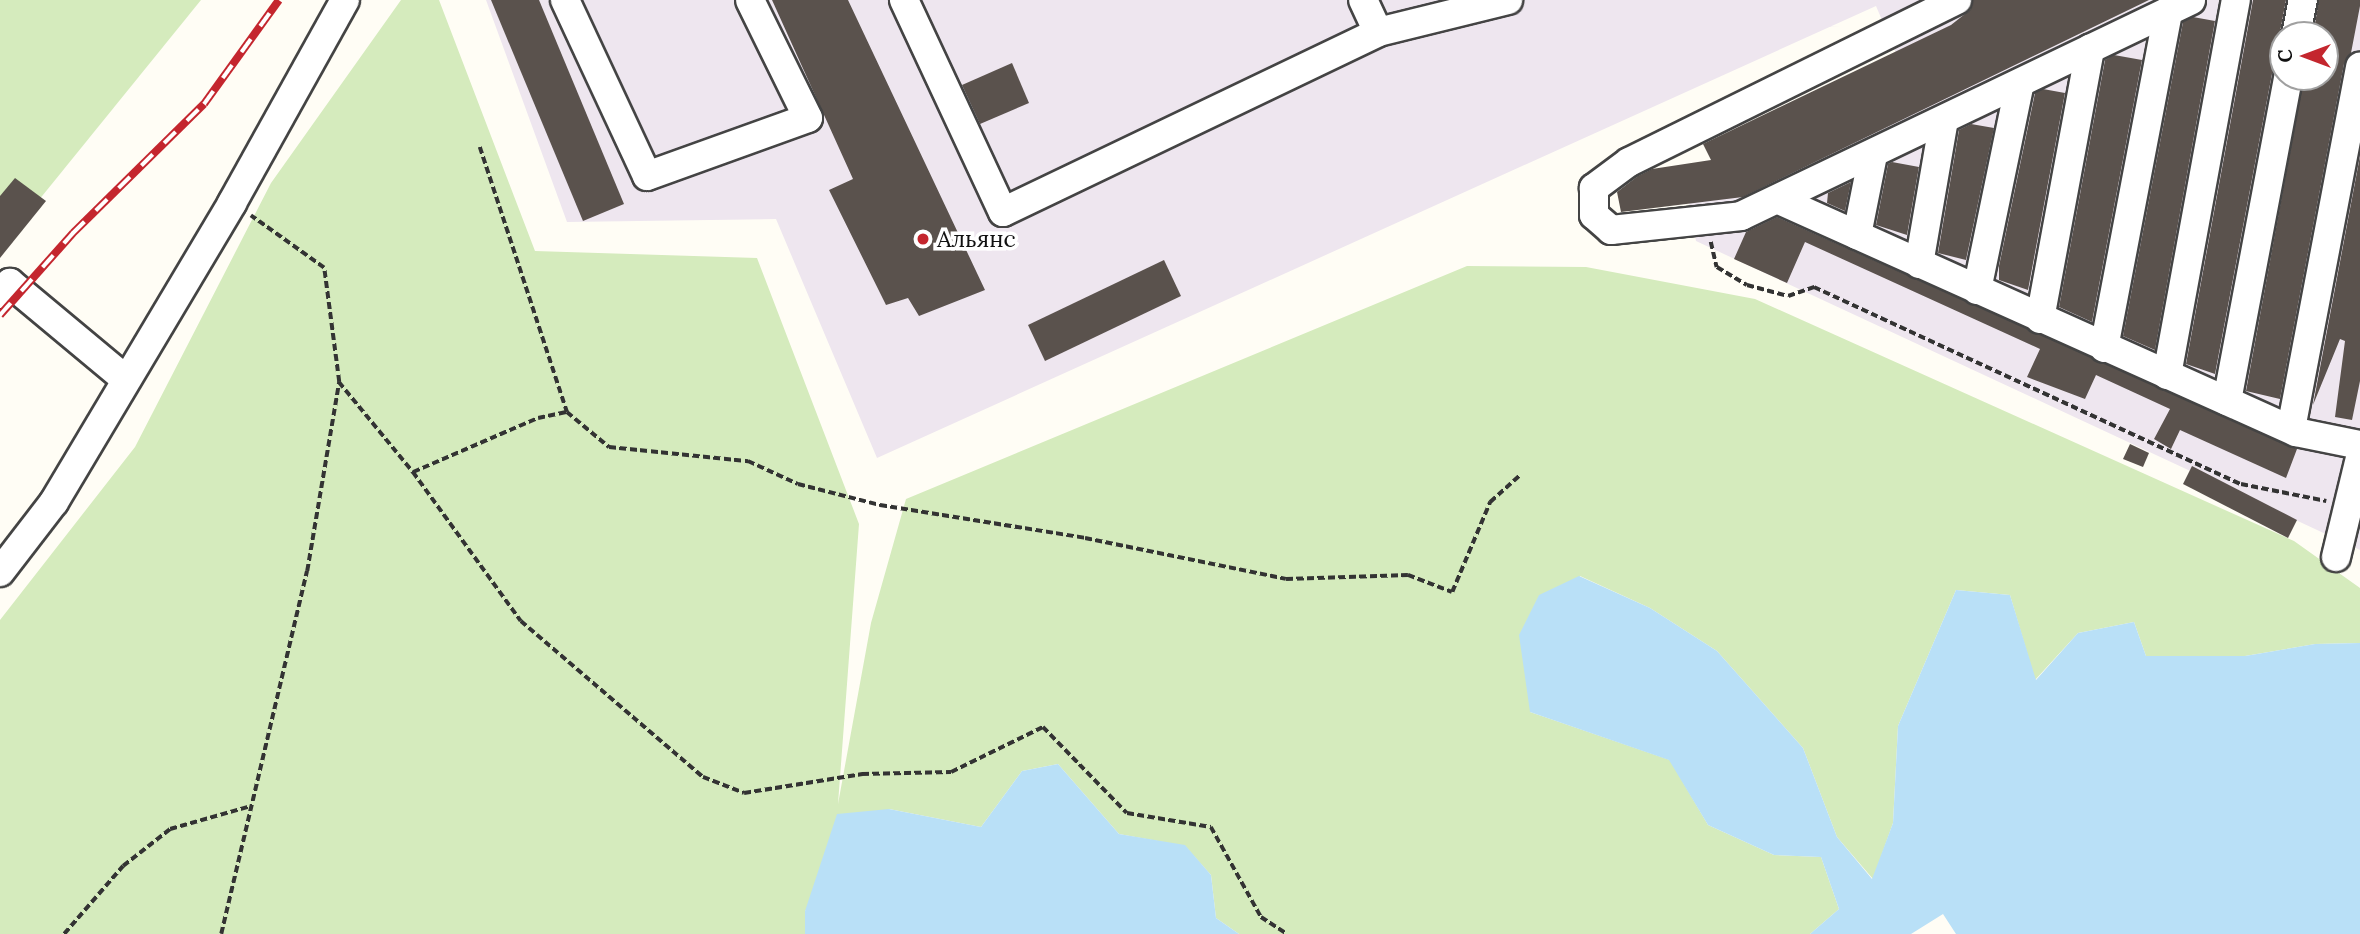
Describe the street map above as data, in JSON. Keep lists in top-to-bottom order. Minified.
{"places":["Альянс"],"north":"left"}
